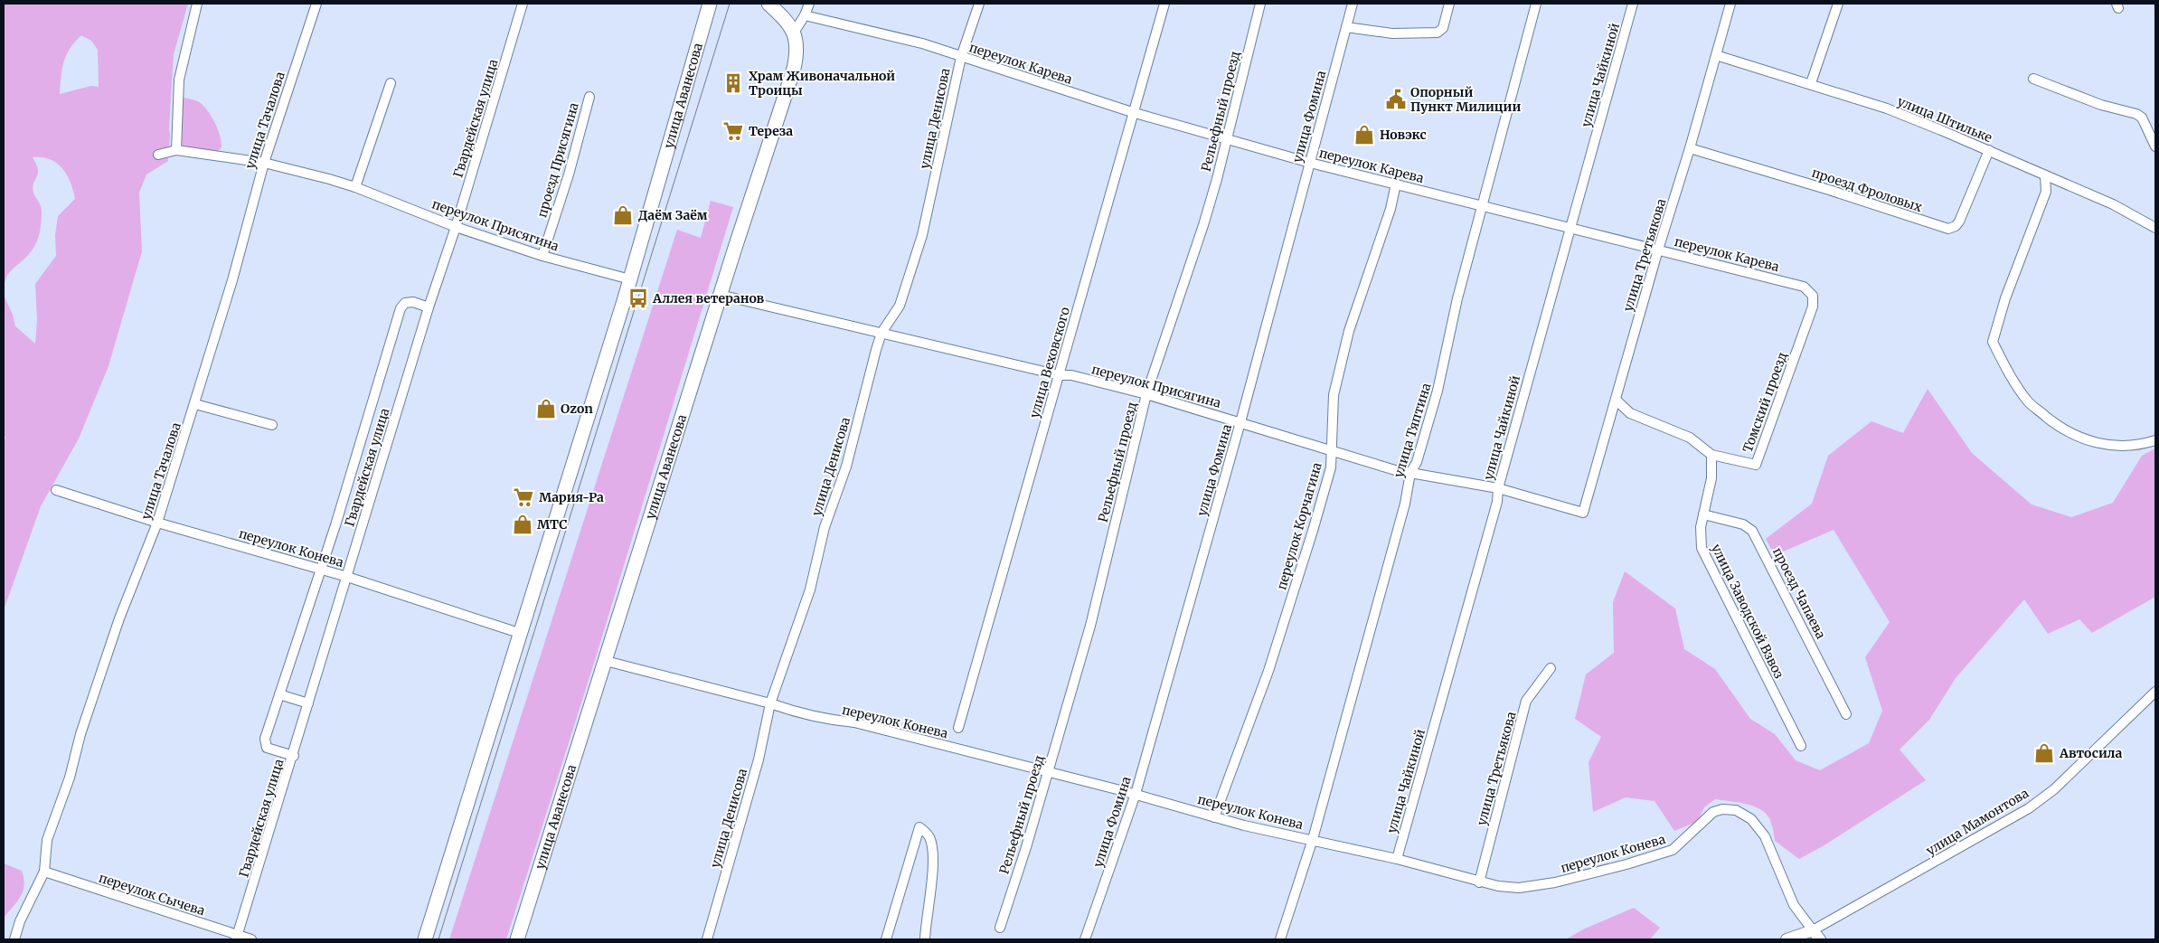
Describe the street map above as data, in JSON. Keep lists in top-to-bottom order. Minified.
{"streets":{"highway":["улица Аванесова"],"main road":["улица Мамонтова"],"street":["переулок Карева","улица Чайкиной","Рельефный проезд","улица Фомина","Гвардейская улица","улица Денисова","улица Штильке","улица Тачалова","проезд Присягина","проезд Фроловых","переулок Присягина","улица Третьякова","улица Веховского","Томский проезд","улица Тяптина","переулок Корчагина","переулок Конева","проезд Чапаева","улица Заводской Взвоз","переулок Сычева"]},"crossings":[["переулок Карева","улица Чайкиной"],["переулок Карева","Рельефный проезд"],["переулок Карева","улица Фомина"],["переулок Карева","улица Денисова"],["переулок Карева","улица Третьякова"],["переулок Карева","улица Веховского"],["переулок Карева","Томский проезд"],["переулок Карева","улица Тяптина"],["переулок Карева","переулок Корчагина"],["улица Чайкиной","переулок Присягина"],["улица Чайкиной","переулок Конева"],["улица Аванесова","переулок Присягина"],["улица Аванесова","переулок Конева"],["Рельефный проезд","переулок Присягина"],["Рельефный проезд","переулок Конева"],["улица Фомина","переулок Присягина"],["улица Фомина","переулок Конева"],["Гвардейская улица","переулок Присягина"],["Гвардейская улица","переулок Конева"],["Гвардейская улица","переулок Сычева"],["улица Денисова","переулок Присягина"],["улица Денисова","переулок Конева"],["улица Штильке","проезд Фроловых"],["улица Штильке","улица Третьякова"],["улица Тачалова","переулок Присягина"],["улица Тачалова","переулок Конева"],["улица Тачалова","переулок Сычева"],["проезд Присягина","переулок Присягина"],["проезд Фроловых","улица Третьякова"],["переулок Присягина","улица Третьякова"],["переулок Присягина","улица Веховского"],["переулок Присягина","улица Тяптина"],["переулок Присягина","переулок Корчагина"],["улица Третьякова","переулок Конева"],["Томский проезд","улица Заводской Взвоз"],["улица Тяптина","переулок Конева"],["переулок Корчагина","переулок Конева"],["переулок Конева","улица Мамонтова"],["проезд Чапаева","улица Заводской Взвоз"]],"places":{"building":["Храм Живоначальной Троицы"],"public building":["Опорный Пункт Милиции"],"supermarket":["Тереза","Мария-Ра"],"shop":["Новэкс","Даём Заём","Ozon","МТС","Автосила"],"bus stop":["Аллея ветеранов"]}}
